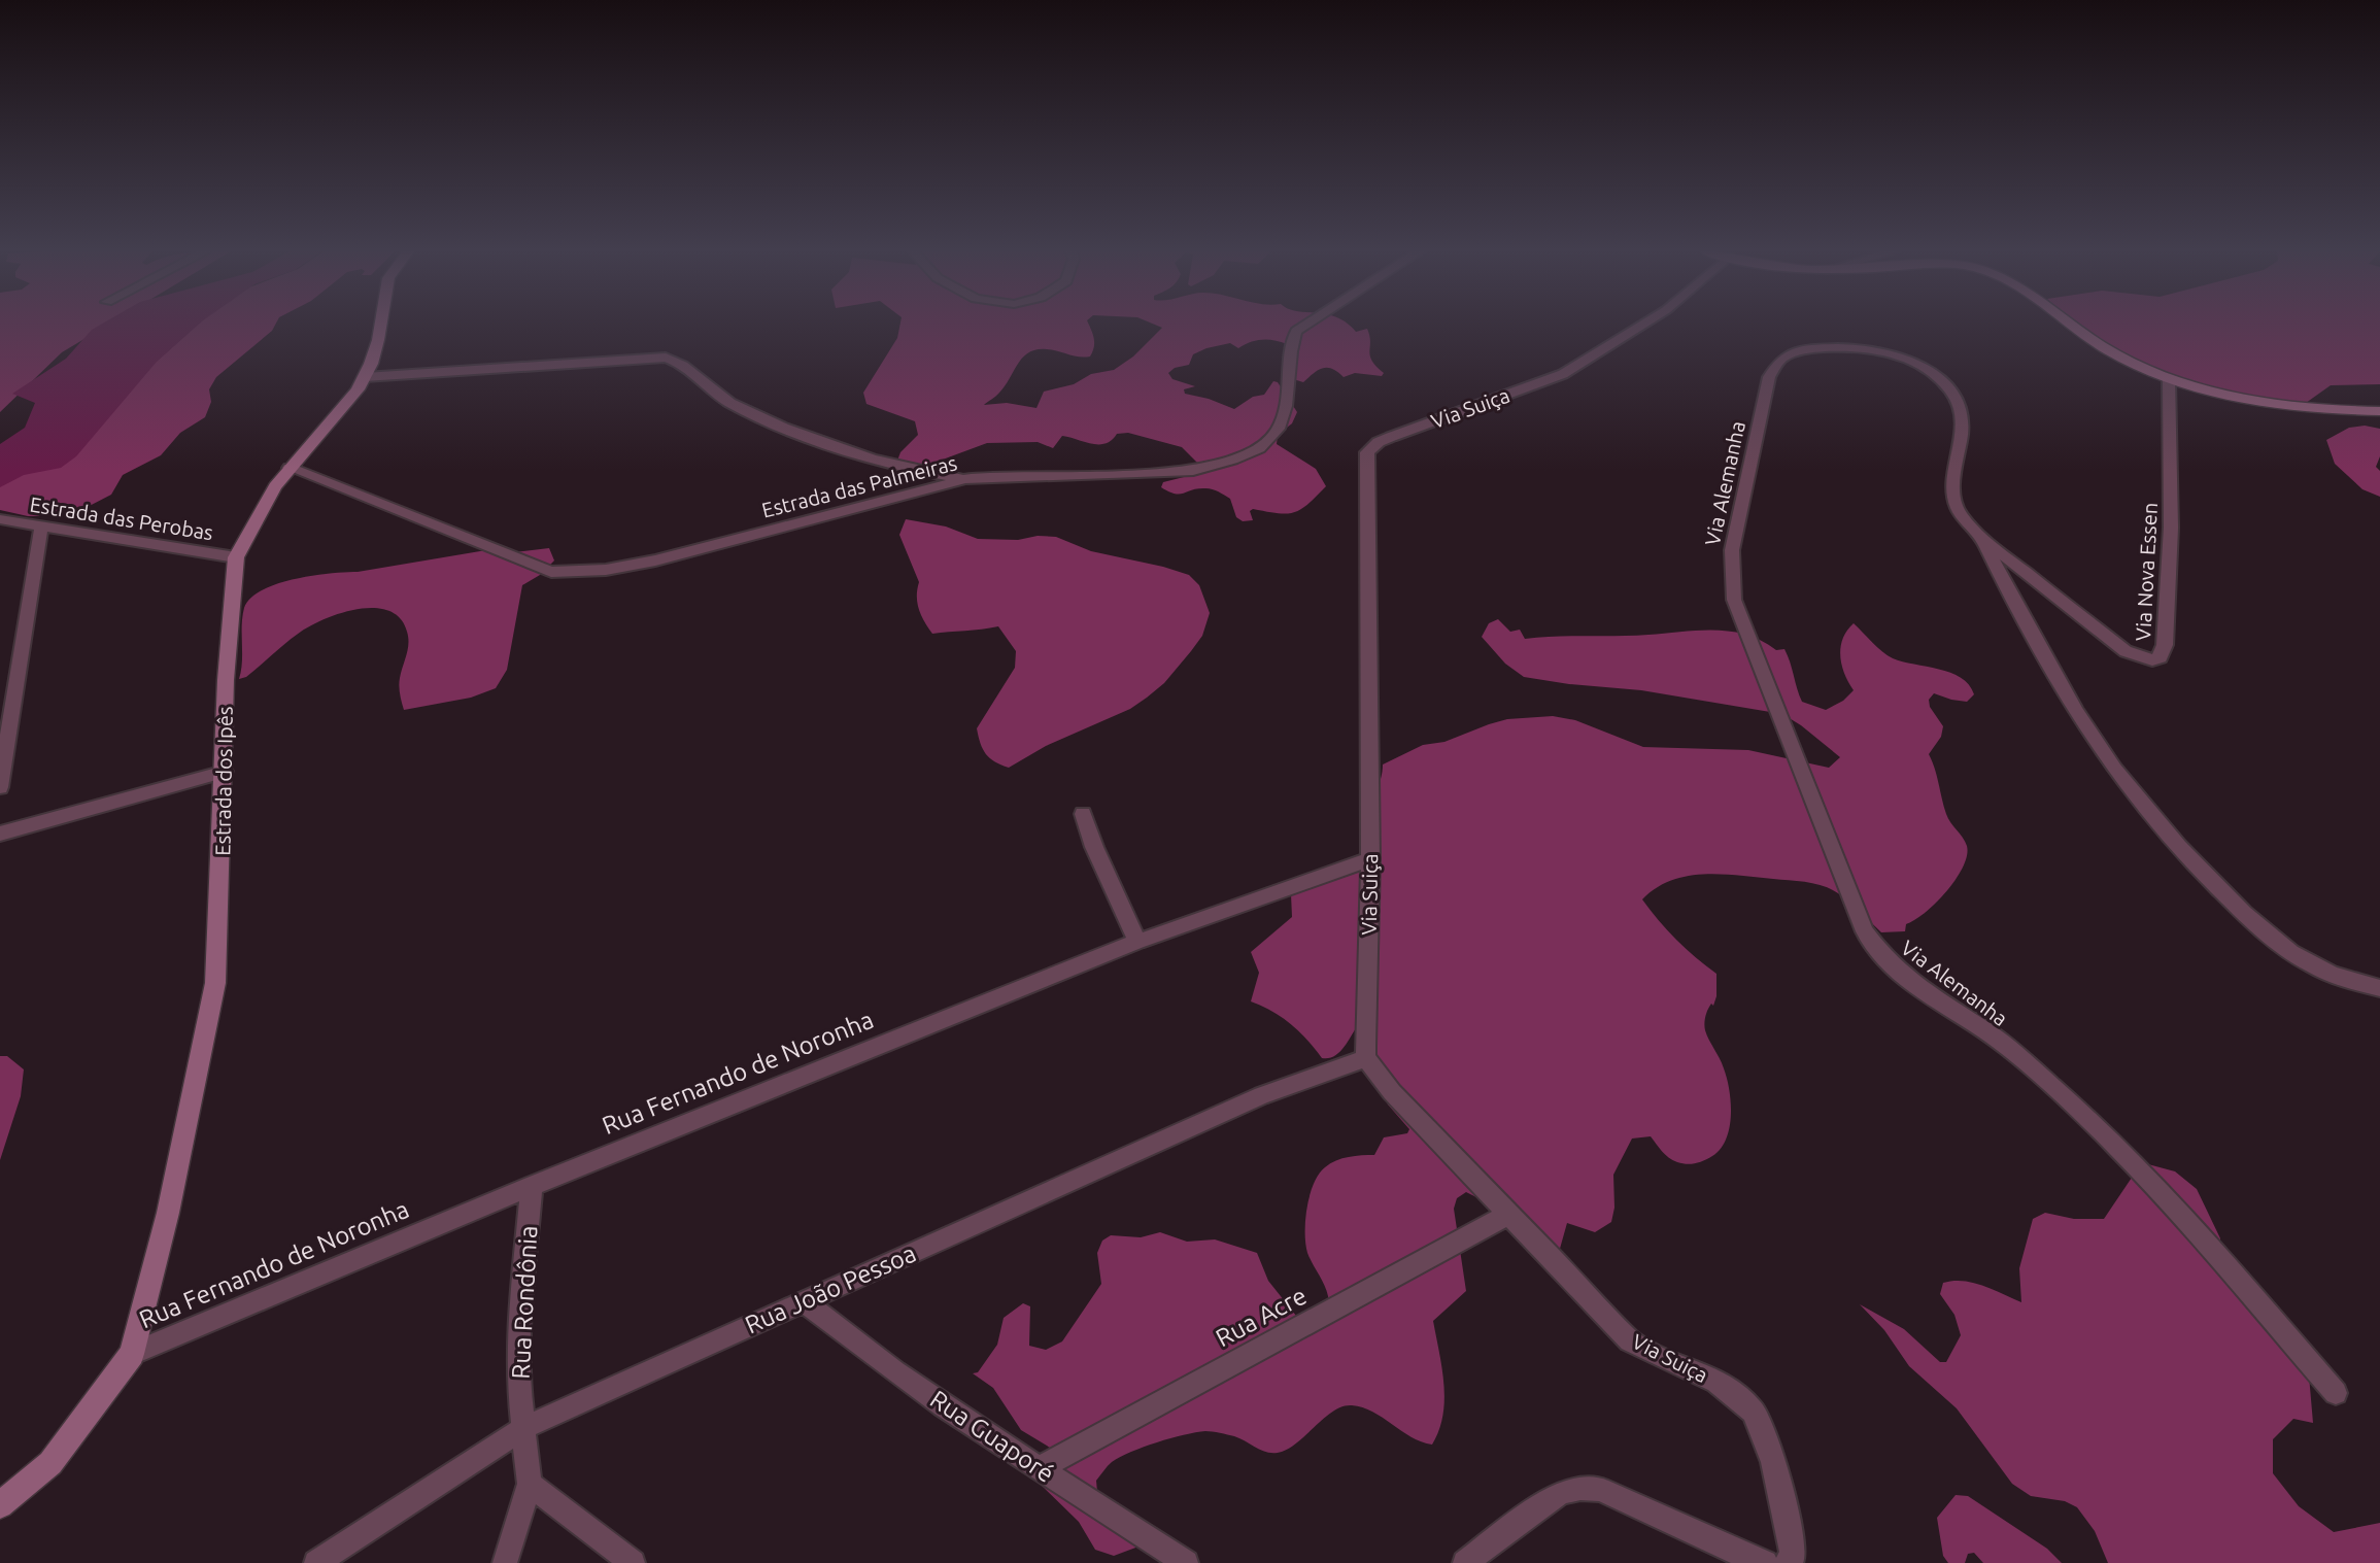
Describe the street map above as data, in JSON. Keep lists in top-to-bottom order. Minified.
{"streets":{"main road":["Estrada dos Ipês"],"street":["Via Suiça","Via Alemanha","Estrada das Palmeiras","Estrada das Perobas","Via Nova Essen","Rua Fernando de Noronha","Rua João Pessoa","Rua Rondônia","Rua Acre","Rua Guaporé"]},"crossings":[["Via Suiça","Rua Fernando de Noronha"],["Via Suiça","Rua João Pessoa"],["Via Suiça","Rua Acre"],["Via Alemanha","Via Nova Essen"],["Estrada das Palmeiras","Estrada dos Ipês"],["Estrada das Perobas","Estrada dos Ipês"],["Estrada dos Ipês","Rua Fernando de Noronha"],["Rua Fernando de Noronha","Rua Rondônia"],["Rua João Pessoa","Rua Rondônia"],["Rua João Pessoa","Rua Guaporé"],["Rua Acre","Rua Guaporé"]]}
